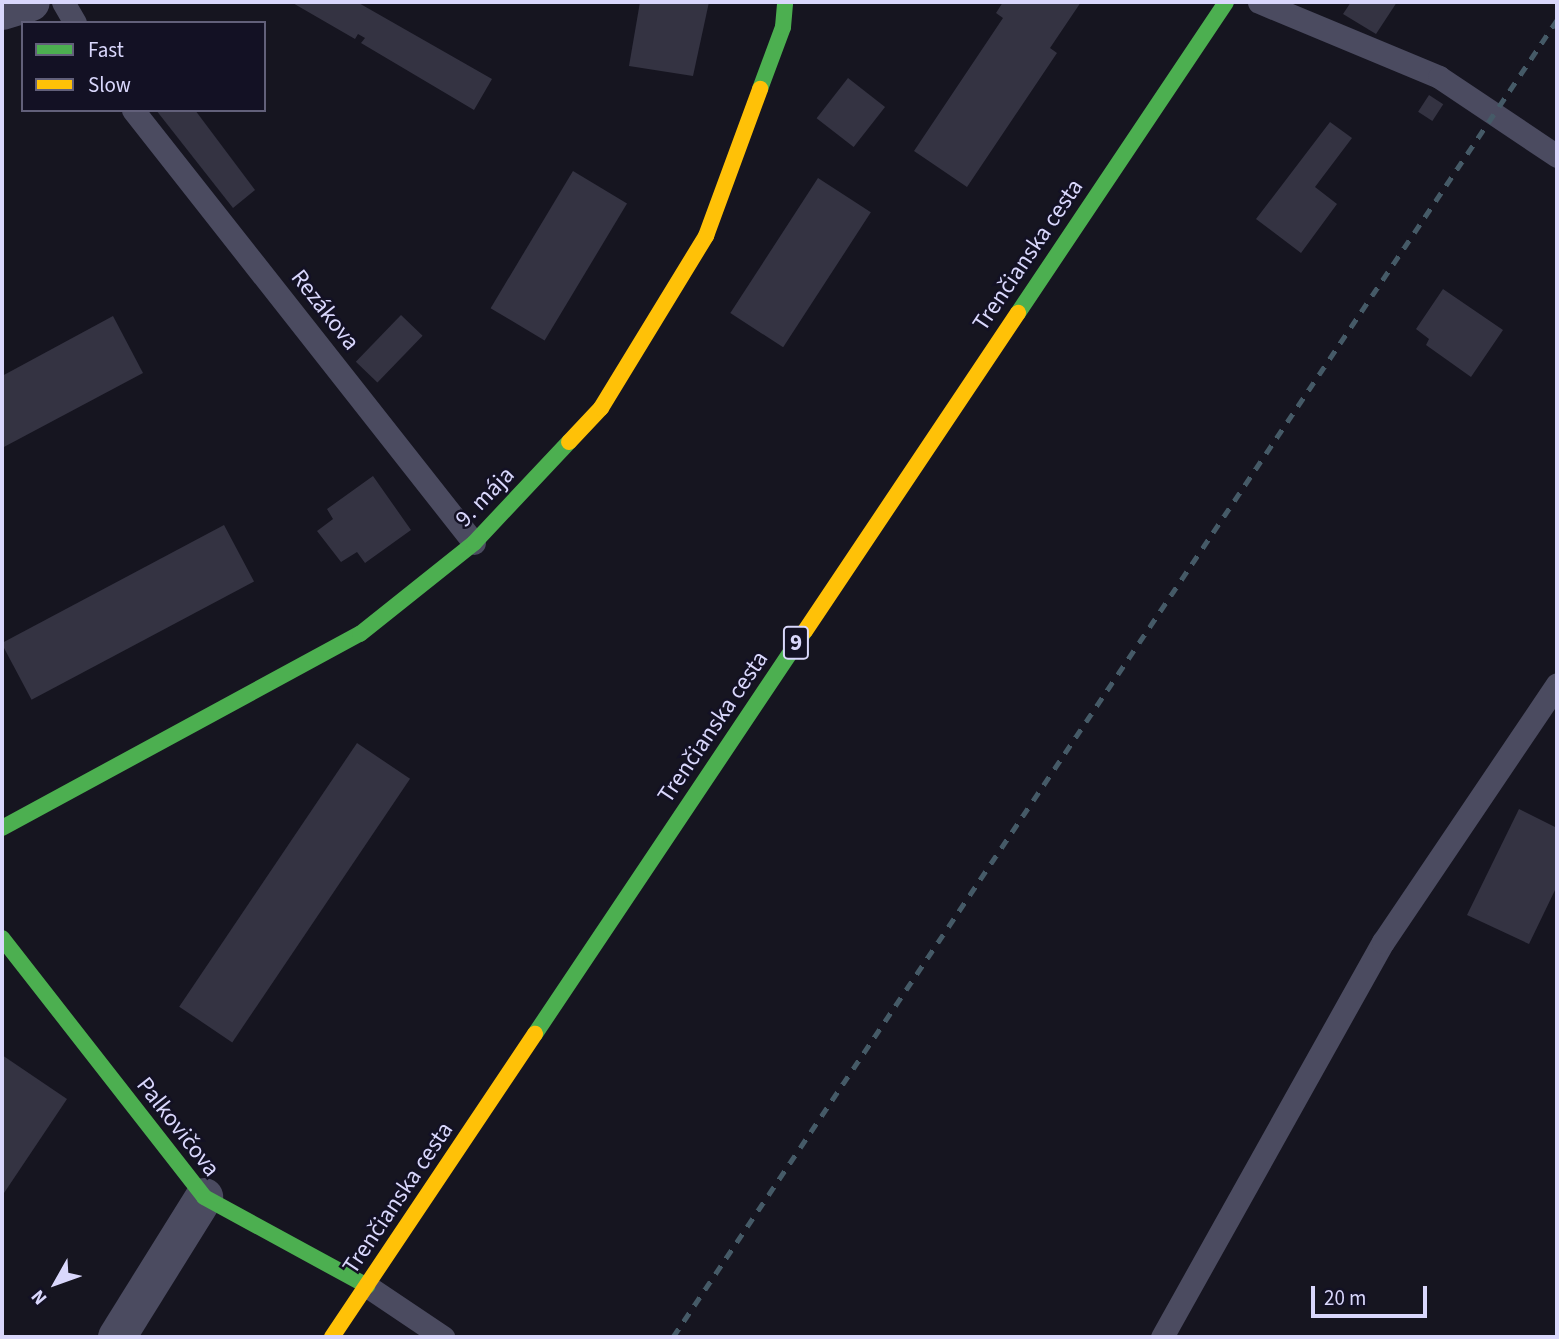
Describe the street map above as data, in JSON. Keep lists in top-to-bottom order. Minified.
{"streets":{"street":["Trenčianska cesta","9. mája","9","Palkovičova"],"lane":["Rezákova"]},"crossings":[["Trenčianska cesta","Palkovičova"],["Rezákova","9. mája"]],"legend":["Fast","Slow"],"scale_bar":"20 m","north":"bottom left"}
